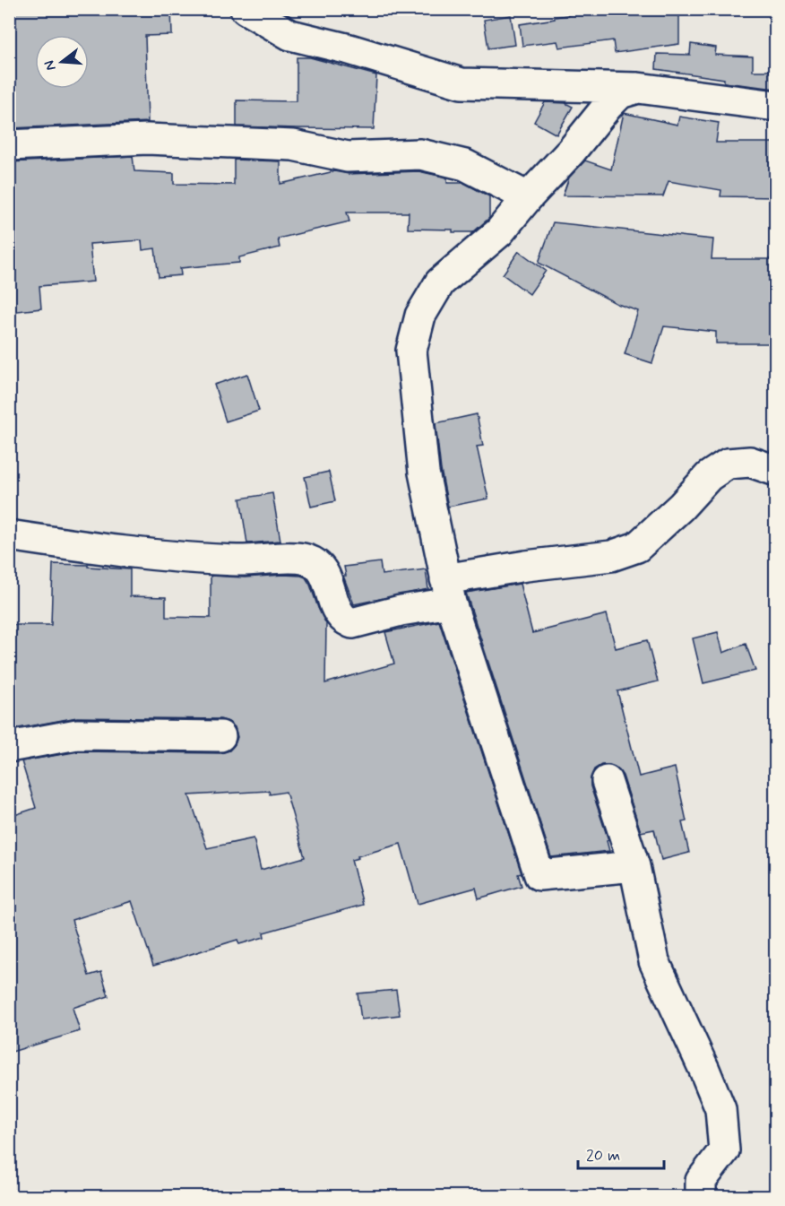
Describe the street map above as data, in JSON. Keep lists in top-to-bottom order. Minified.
{"scale_bar":"20 m","north":"left"}
